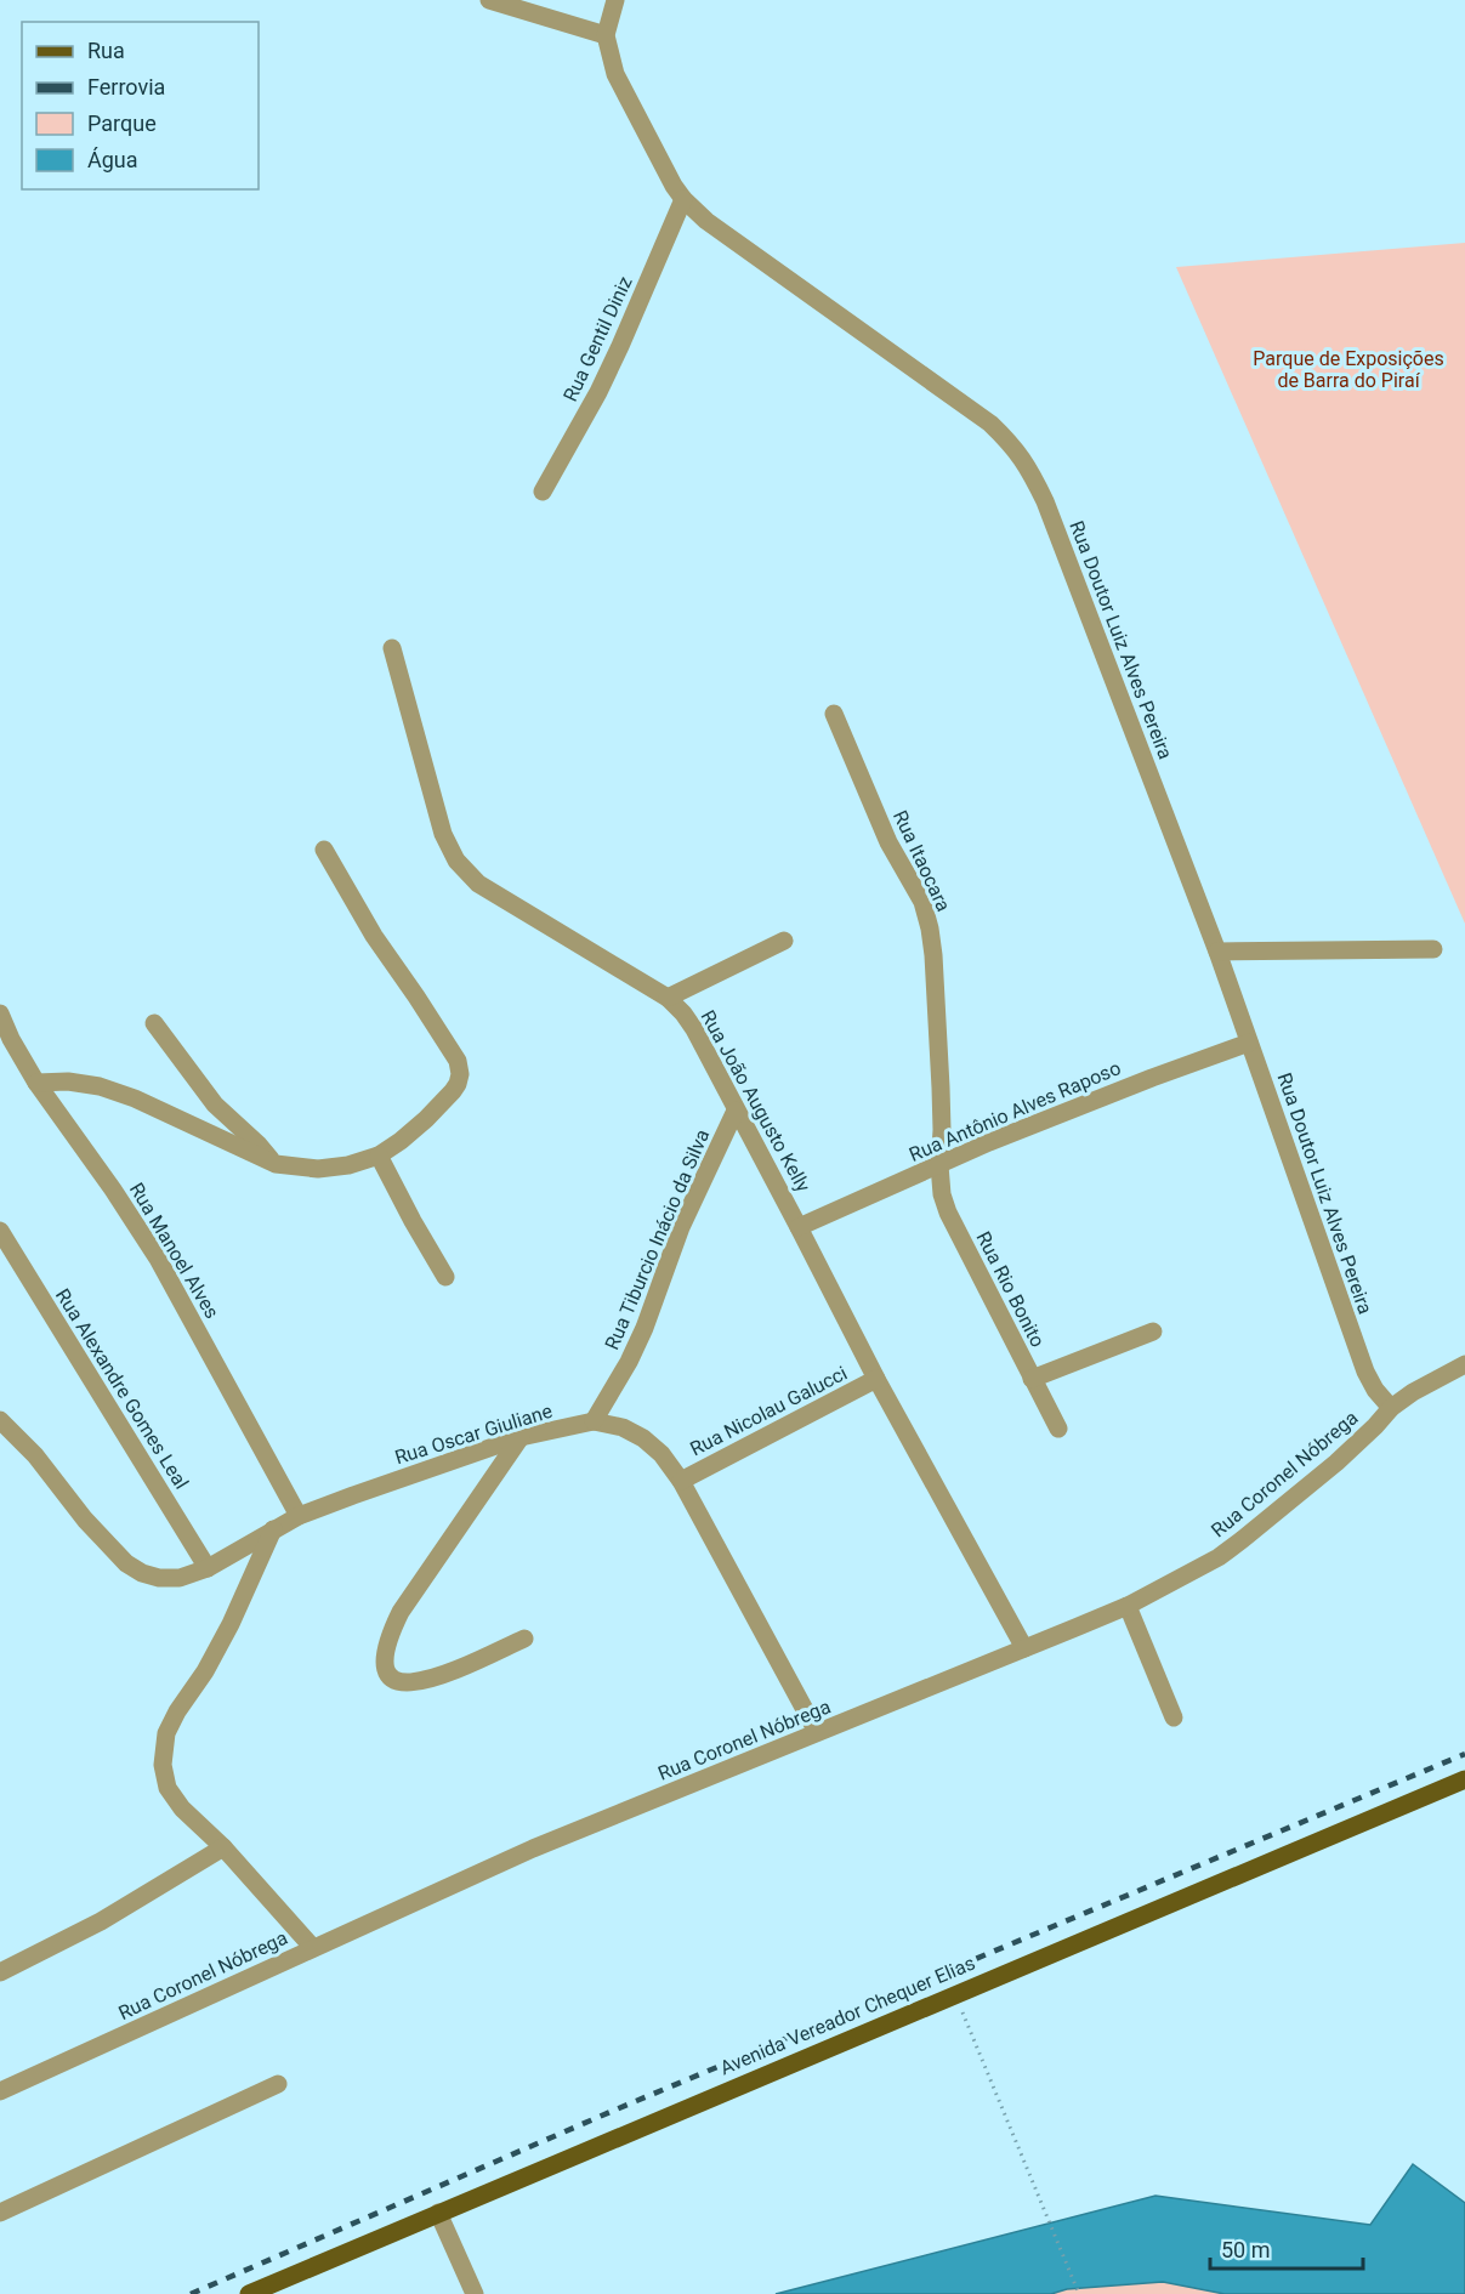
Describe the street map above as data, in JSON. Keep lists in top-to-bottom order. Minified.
{"streets":{"main road":["Avenida Vereador Chequer Elias"],"street":["Rua Gentil Diniz","Rua Doutor Luiz Alves Pereira","Rua Itaocara","Rua João Augusto Kelly","Rua Antônio Alves Raposo","Rua Tiburcio Inácio da Silva","Rua Manoel Alves","Rua Rio Bonito","Rua Alexandre Gomes Leal","Rua Nicolau Galucci","Rua Oscar Giuliane","Rua Coronel Nóbrega"]},"crossings":[["Rua Gentil Diniz","Rua Doutor Luiz Alves Pereira"],["Rua Doutor Luiz Alves Pereira","Rua Antônio Alves Raposo"],["Rua Doutor Luiz Alves Pereira","Rua Coronel Nóbrega"],["Rua Itaocara","Rua Antônio Alves Raposo"],["Rua Itaocara","Rua Rio Bonito"],["Rua João Augusto Kelly","Rua Antônio Alves Raposo"],["Rua João Augusto Kelly","Rua Tiburcio Inácio da Silva"],["Rua João Augusto Kelly","Rua Nicolau Galucci"],["Rua João Augusto Kelly","Rua Coronel Nóbrega"],["Rua Antônio Alves Raposo","Rua Rio Bonito"],["Rua Tiburcio Inácio da Silva","Rua Oscar Giuliane"],["Rua Manoel Alves","Rua Oscar Giuliane"],["Rua Alexandre Gomes Leal","Rua Oscar Giuliane"],["Rua Nicolau Galucci","Rua Oscar Giuliane"],["Rua Oscar Giuliane","Rua Coronel Nóbrega"]],"parks":["Parque de Exposições de Barra do Piraí"],"legend":["Rua","Ferrovia","Parque","Água"],"scale_bar":"50 m"}
